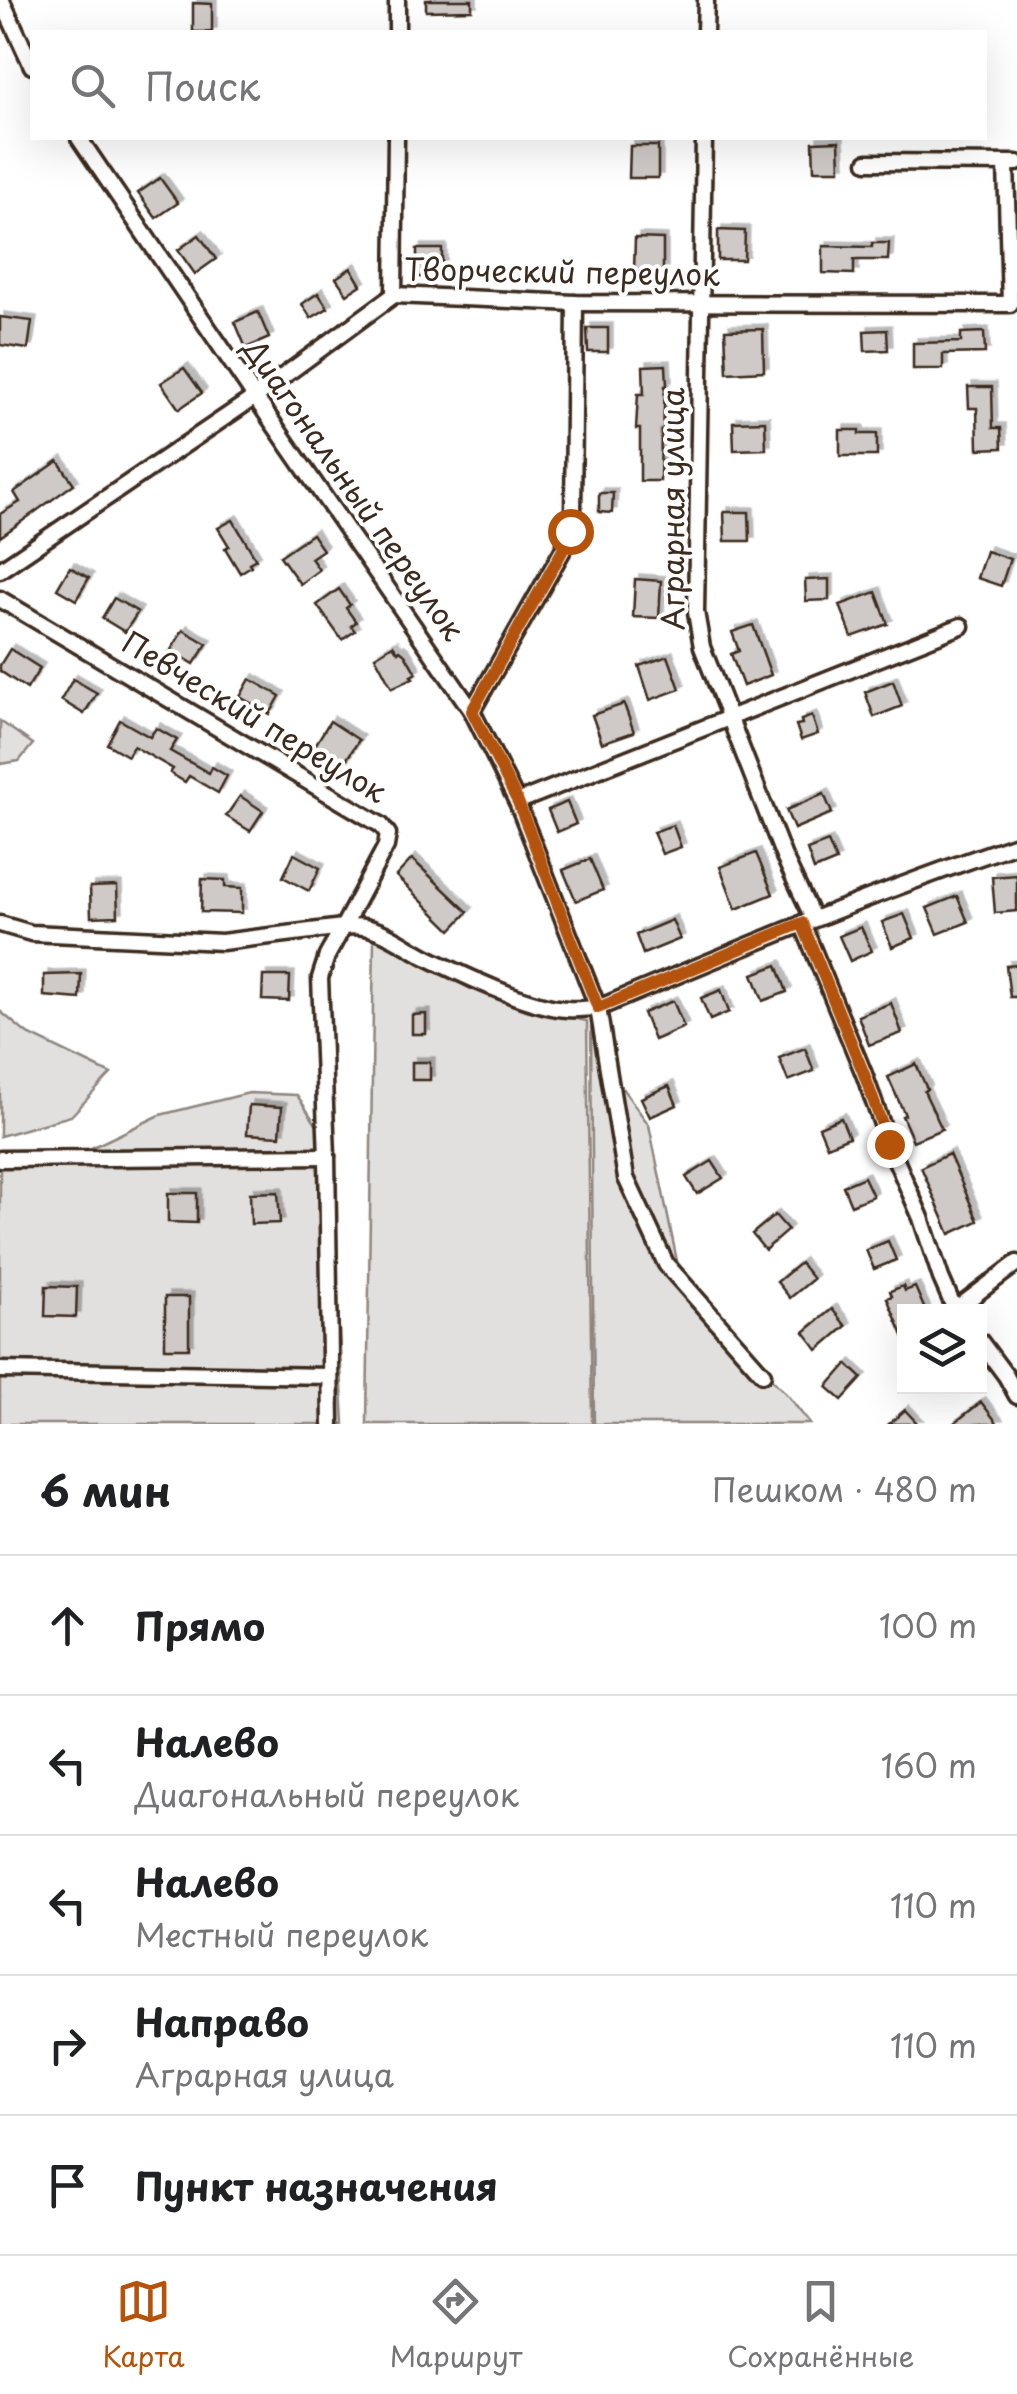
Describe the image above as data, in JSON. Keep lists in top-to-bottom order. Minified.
{"streets":{"street":["Творческий переулок","Диагональный переулок","Аграрная улица","Певческий переулок"]},"crossings":[["Творческий переулок","Диагональный переулок"],["Творческий переулок","Аграрная улица"]],"page":{"search":"Поиск","heading":["6 мин","Пешком · 480 m"],"list":[["Прямо","100 m"],["Налево","Диагональный переулок","160 m"],["Налево","Местный переулок","110 m"],["Направо","Аграрная улица","110 m"],"Пункт назначения"],"nav":["Карта","Маршрут","Сохранённые"]}}
